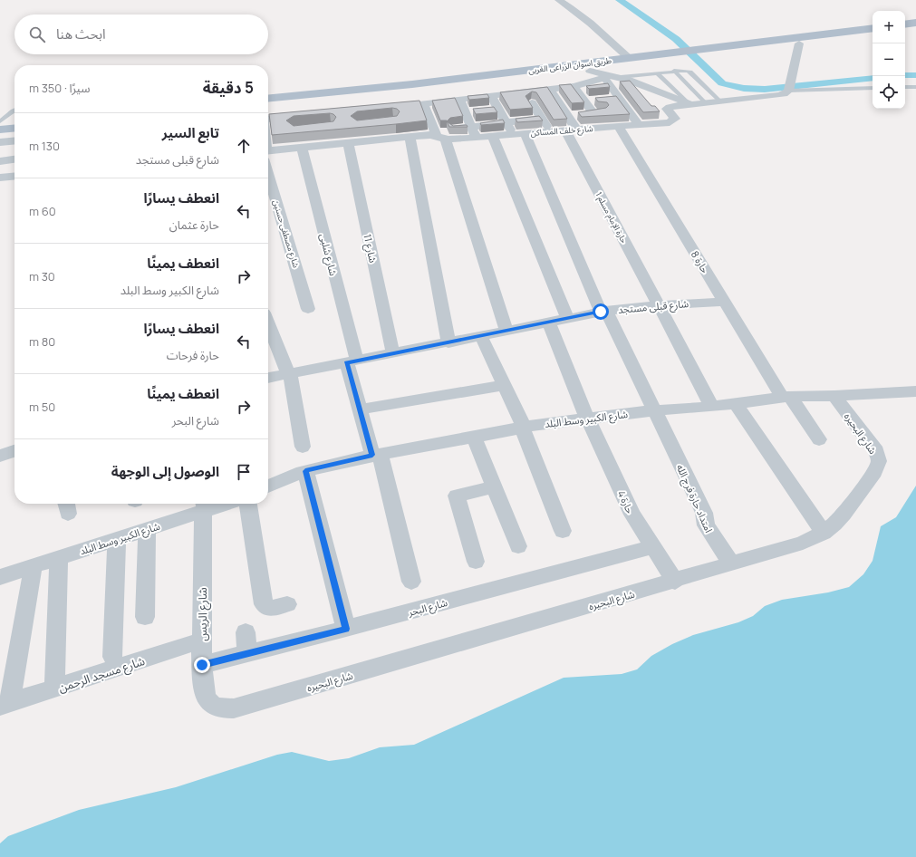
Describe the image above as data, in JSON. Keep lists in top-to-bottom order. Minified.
{"streets":{"main road":["طريق اسوان الزراعى الغربى"],"street":["شارع خلف المساكن","حارة الإمام مسلم 1","شارع مصطفى حسنين","شارع 11","شارع شلبى","حارة 8","شارع قبلى مستجد","شارع الكبير وسط البلد","شارع البحيره","امتداد حارة فرج الله","حارة 4","شارع البحر","شارع الريس","شارع مسجد الرحمن"]},"crossings":[["شارع خلف المساكن","حارة الإمام مسلم 1"],["شارع خلف المساكن","شارع 11"],["شارع خلف المساكن","شارع شلبى"],["شارع خلف المساكن","حارة 8"],["شارع خلف المساكن","امتداد حارة فرج الله"],["حارة الإمام مسلم 1","شارع قبلى مستجد"],["حارة الإمام مسلم 1","شارع الكبير وسط البلد"],["شارع 11","شارع قبلى مستجد"],["شارع شلبى","شارع قبلى مستجد"],["شارع شلبى","شارع الكبير وسط البلد"],["حارة 8","شارع قبلى مستجد"],["حارة 8","شارع الكبير وسط البلد"],["شارع قبلى مستجد","امتداد حارة فرج الله"],["شارع الكبير وسط البلد","شارع البحيره"],["شارع الكبير وسط البلد","امتداد حارة فرج الله"],["شارع الكبير وسط البلد","حارة 4"],["شارع الكبير وسط البلد","شارع الريس"],["شارع البحيره","امتداد حارة فرج الله"],["شارع البحيره","حارة 4"],["شارع البحيره","شارع الريس"],["حارة 4","شارع البحر"],["شارع البحر","شارع الريس"],["شارع الريس","شارع مسجد الرحمن"]],"page":{"map_buttons":["+","−"],"search":"ابحث هنا","heading":["5 دقيقة","سيرًا · 350 m"],"list":[["تابع السير","شارع قبلى مستجد","130 m"],["انعطف يسارًا","حارة عثمان","60 m"],["انعطف يمينًا","شارع الكبير وسط البلد","30 m"],["انعطف يسارًا","حارة فرحات","80 m"],["انعطف يمينًا","شارع البحر","50 m"],"الوصول إلى الوجهة"]}}
